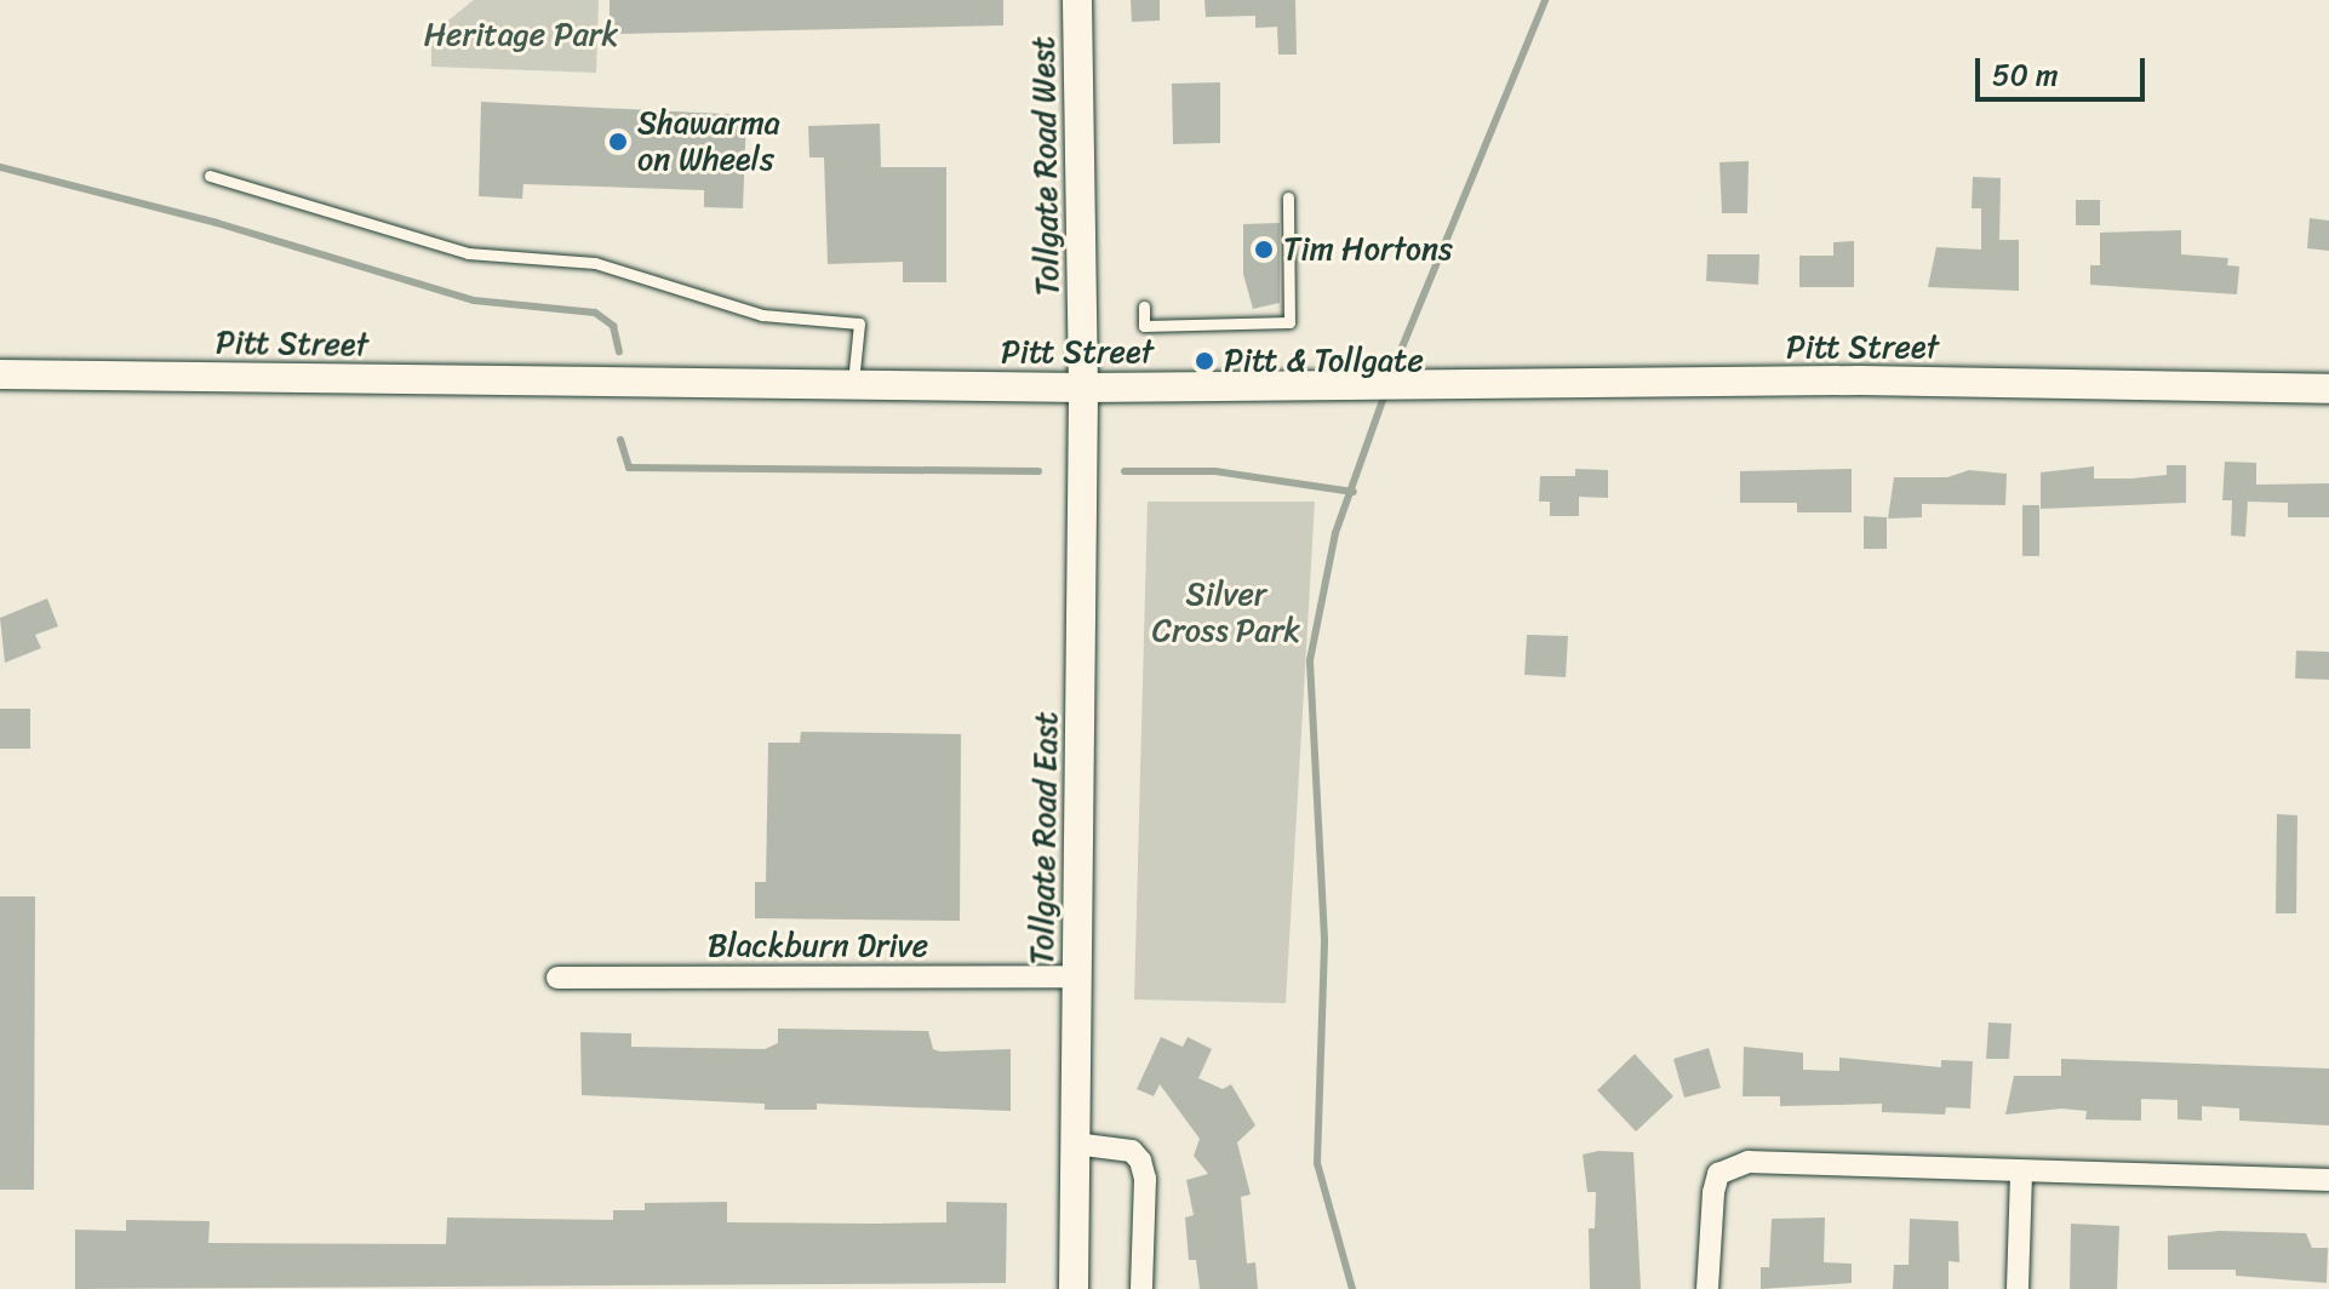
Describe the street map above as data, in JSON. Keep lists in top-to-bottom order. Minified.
{"streets":{"street":["Tollgate Road West","Pitt Street","Tollgate Road East","Blackburn Drive"]},"crossings":[["Tollgate Road West","Pitt Street"],["Tollgate Road West","Tollgate Road East"],["Pitt Street","Tollgate Road East"],["Tollgate Road East","Blackburn Drive"]],"parks":["Heritage Park","Silver Cross Park"],"places":["Shawarma on Wheels","Tim Hortons","Pitt & Tollgate"],"scale_bar":"50 m"}
